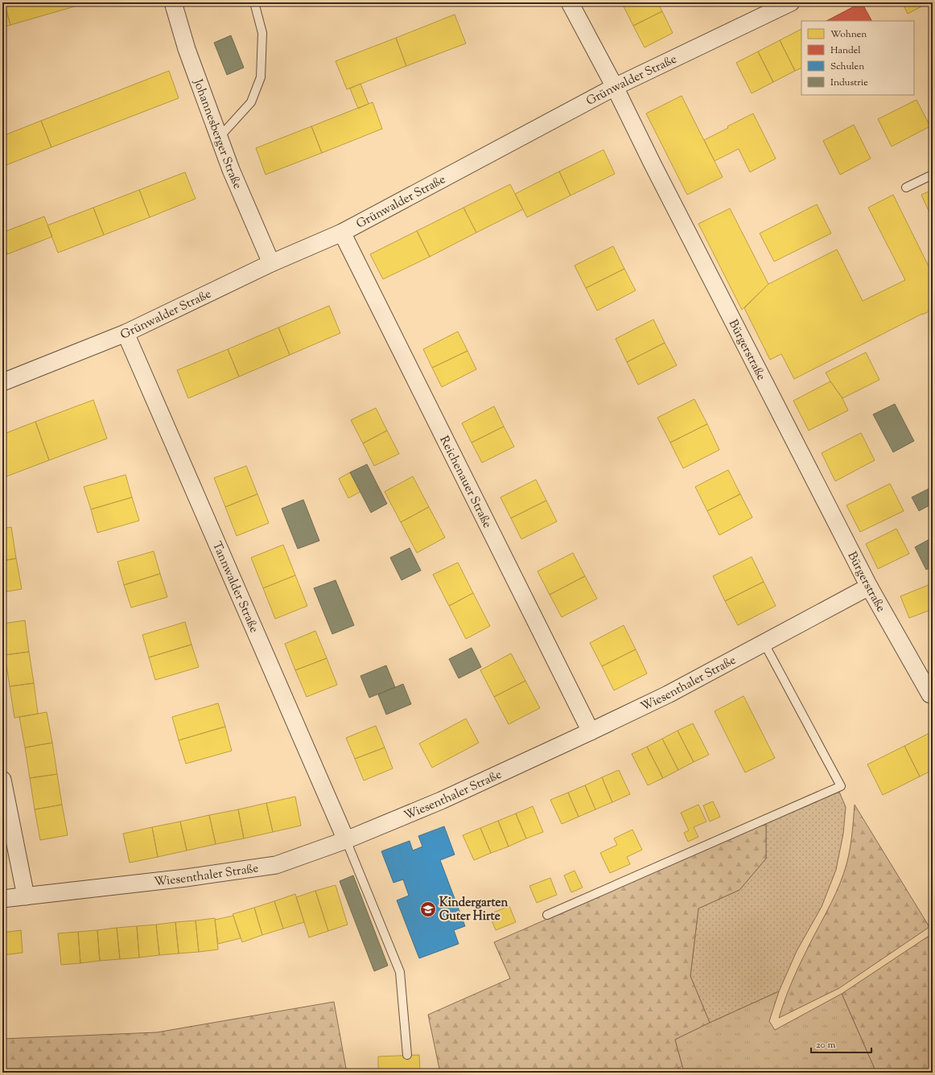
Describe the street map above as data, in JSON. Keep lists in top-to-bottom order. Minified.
{"streets":{"street":["Grünwalder Straße","Johannesberger Straße","Bürgerstraße","Reichenauer Straße","Tannwalder Straße","Wiesenthaler Straße"]},"crossings":[["Grünwalder Straße","Johannesberger Straße"],["Grünwalder Straße","Bürgerstraße"],["Grünwalder Straße","Reichenauer Straße"],["Grünwalder Straße","Tannwalder Straße"],["Bürgerstraße","Wiesenthaler Straße"],["Reichenauer Straße","Wiesenthaler Straße"],["Tannwalder Straße","Wiesenthaler Straße"]],"places":{"school or university":["Kindergarten Guter Hirte"]},"legend":["Wohnen","Handel","Schulen","Industrie"],"scale_bar":"20 m"}
